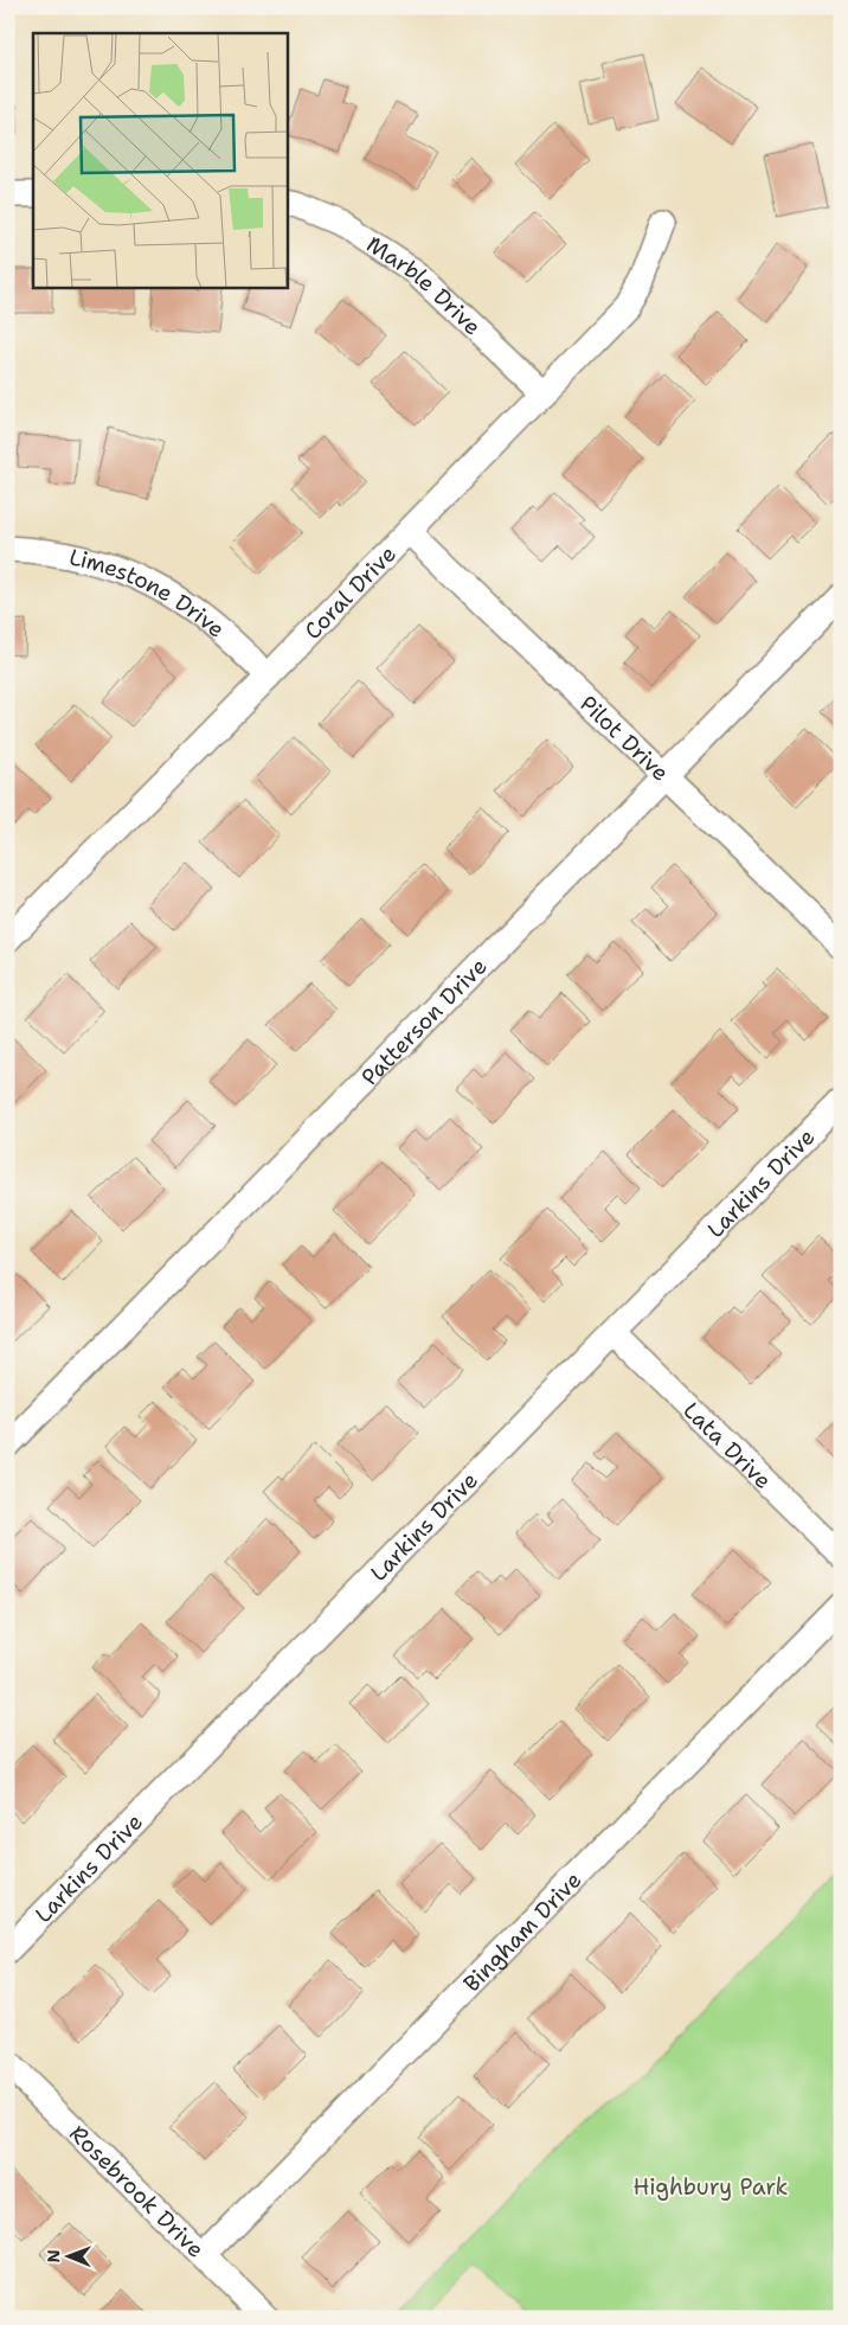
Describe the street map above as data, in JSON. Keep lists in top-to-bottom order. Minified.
{"streets":{"street":["Marble Drive","Coral Drive","Limestone Drive","Pilot Drive","Patterson Drive","Larkins Drive","Lata Drive","Bingham Drive","Rosebrook Drive"]},"crossings":[["Marble Drive","Coral Drive"],["Coral Drive","Limestone Drive"],["Coral Drive","Pilot Drive"],["Pilot Drive","Patterson Drive"],["Larkins Drive","Lata Drive"],["Bingham Drive","Rosebrook Drive"]],"parks":["Highbury Park"],"north":"left"}
